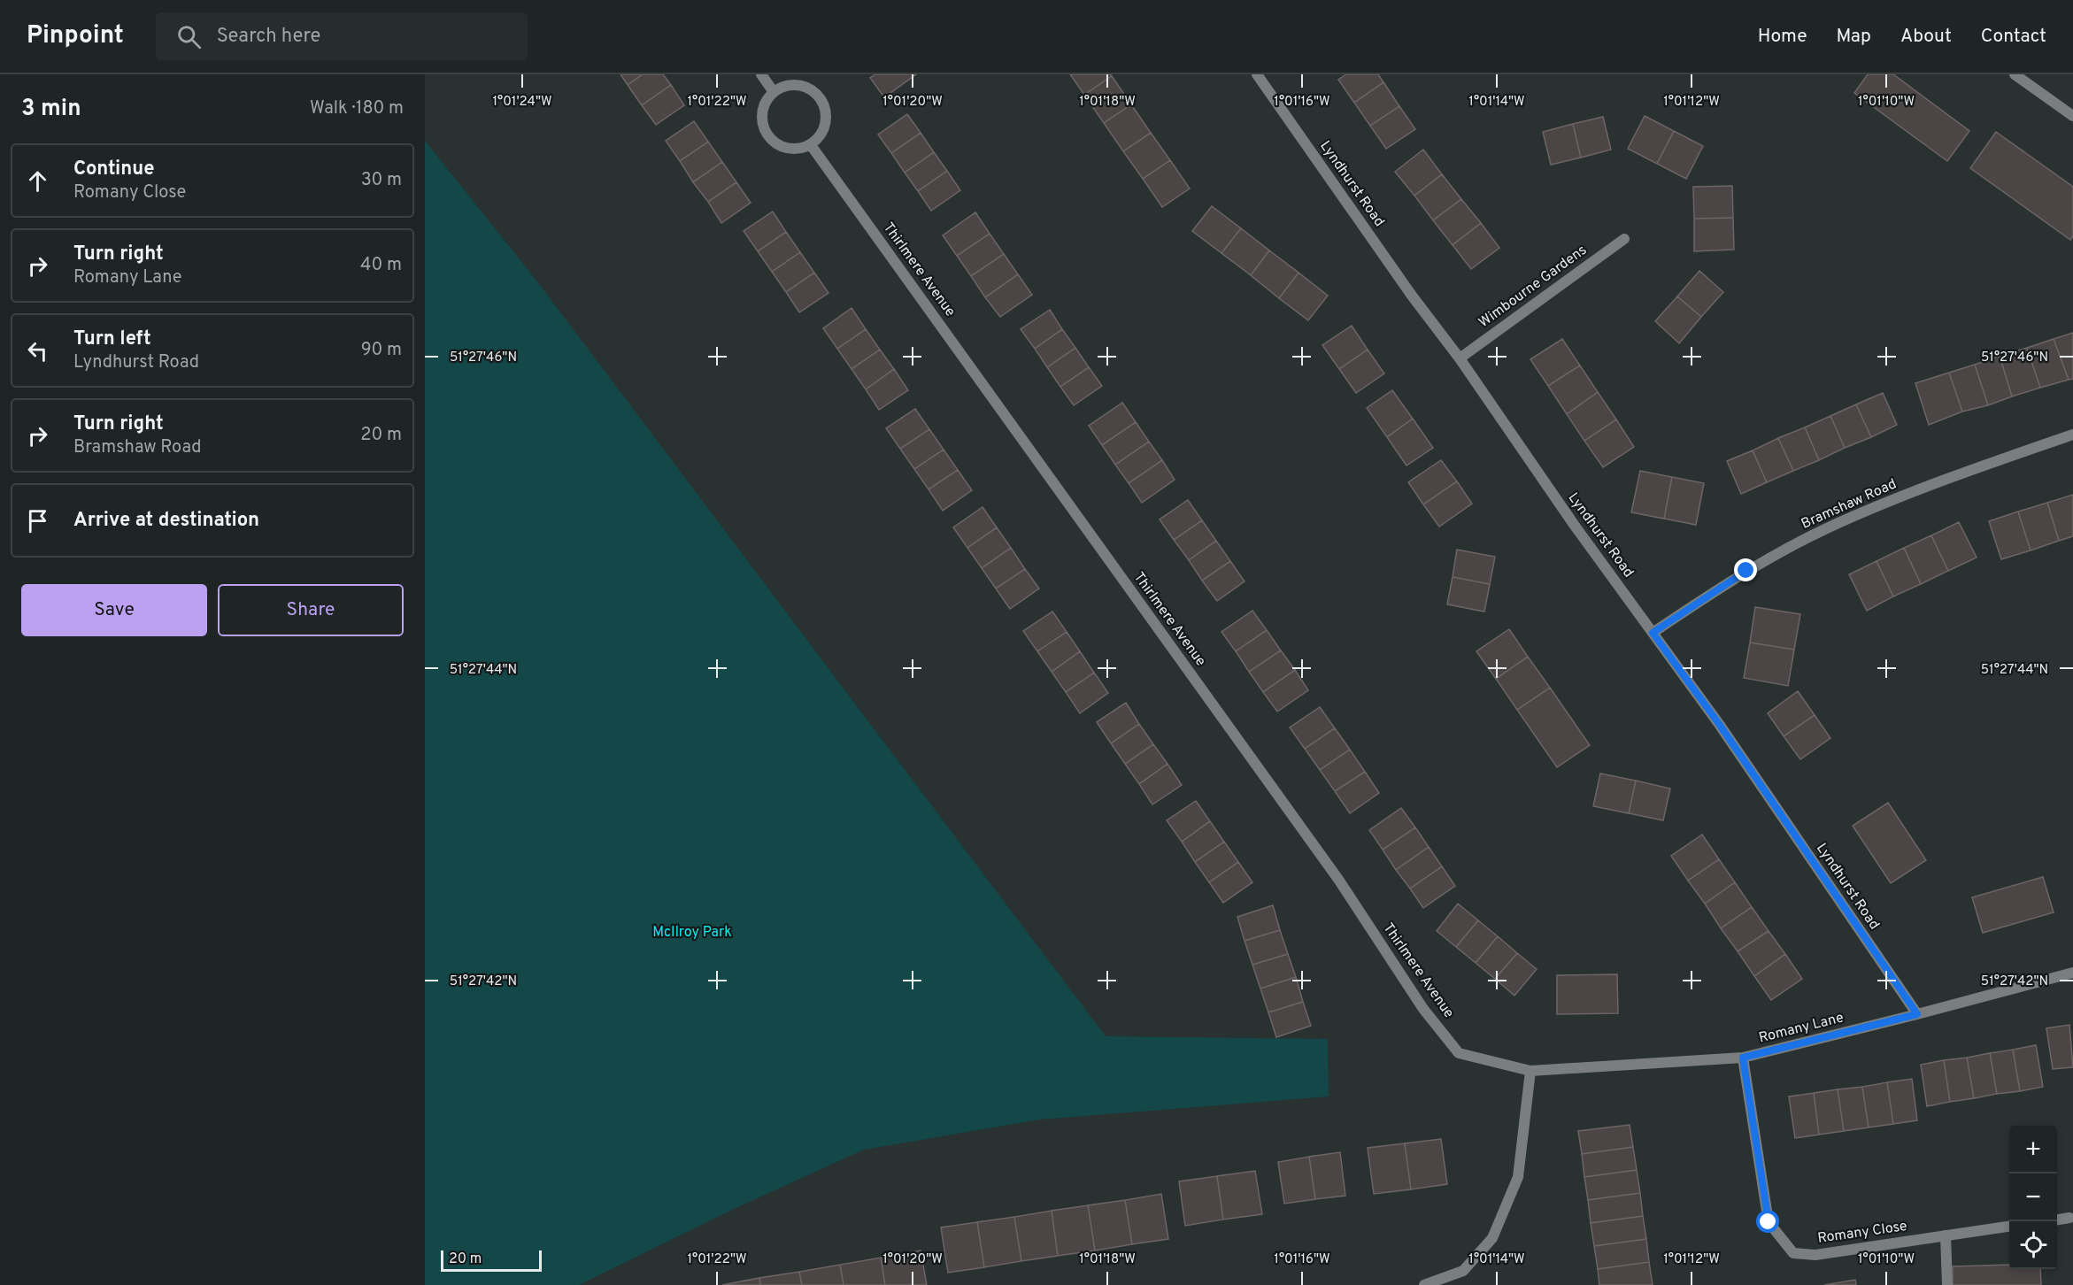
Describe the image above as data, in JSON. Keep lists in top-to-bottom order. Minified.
{"streets":{"street":["Lyndhurst Road","Thirlmere Avenue","Wimbourne Gardens","Bramshaw Road","Romany Lane","Romany Close"]},"crossings":[["Lyndhurst Road","Wimbourne Gardens"],["Lyndhurst Road","Bramshaw Road"],["Lyndhurst Road","Romany Lane"],["Thirlmere Avenue","Romany Lane"],["Romany Lane","Romany Close"]],"parks":["McIlroy Park"],"scale_bar":"20 m","page":{"header":"Pinpoint","search":"Search here","nav":["Home","Map","About","Contact"],"heading":["3 min","Walk · 180 m"],"list":[["Continue","Romany Close","30 m"],["Turn right","Romany Lane","40 m"],["Turn left","Lyndhurst Road","90 m"],["Turn right","Bramshaw Road","20 m"],"Arrive at destination"],"buttons":["Save","Share"],"map_buttons":["+","−"],"scale":"20 m"},"coordinates":["1°01'24\"W","1°01'22\"W","1°01'20\"W","1°01'18\"W","1°01'16\"W","1°01'14\"W","1°01'12\"W","1°01'10\"W","51°27'46\"N","51°27'44\"N","51°27'42\"N"]}
